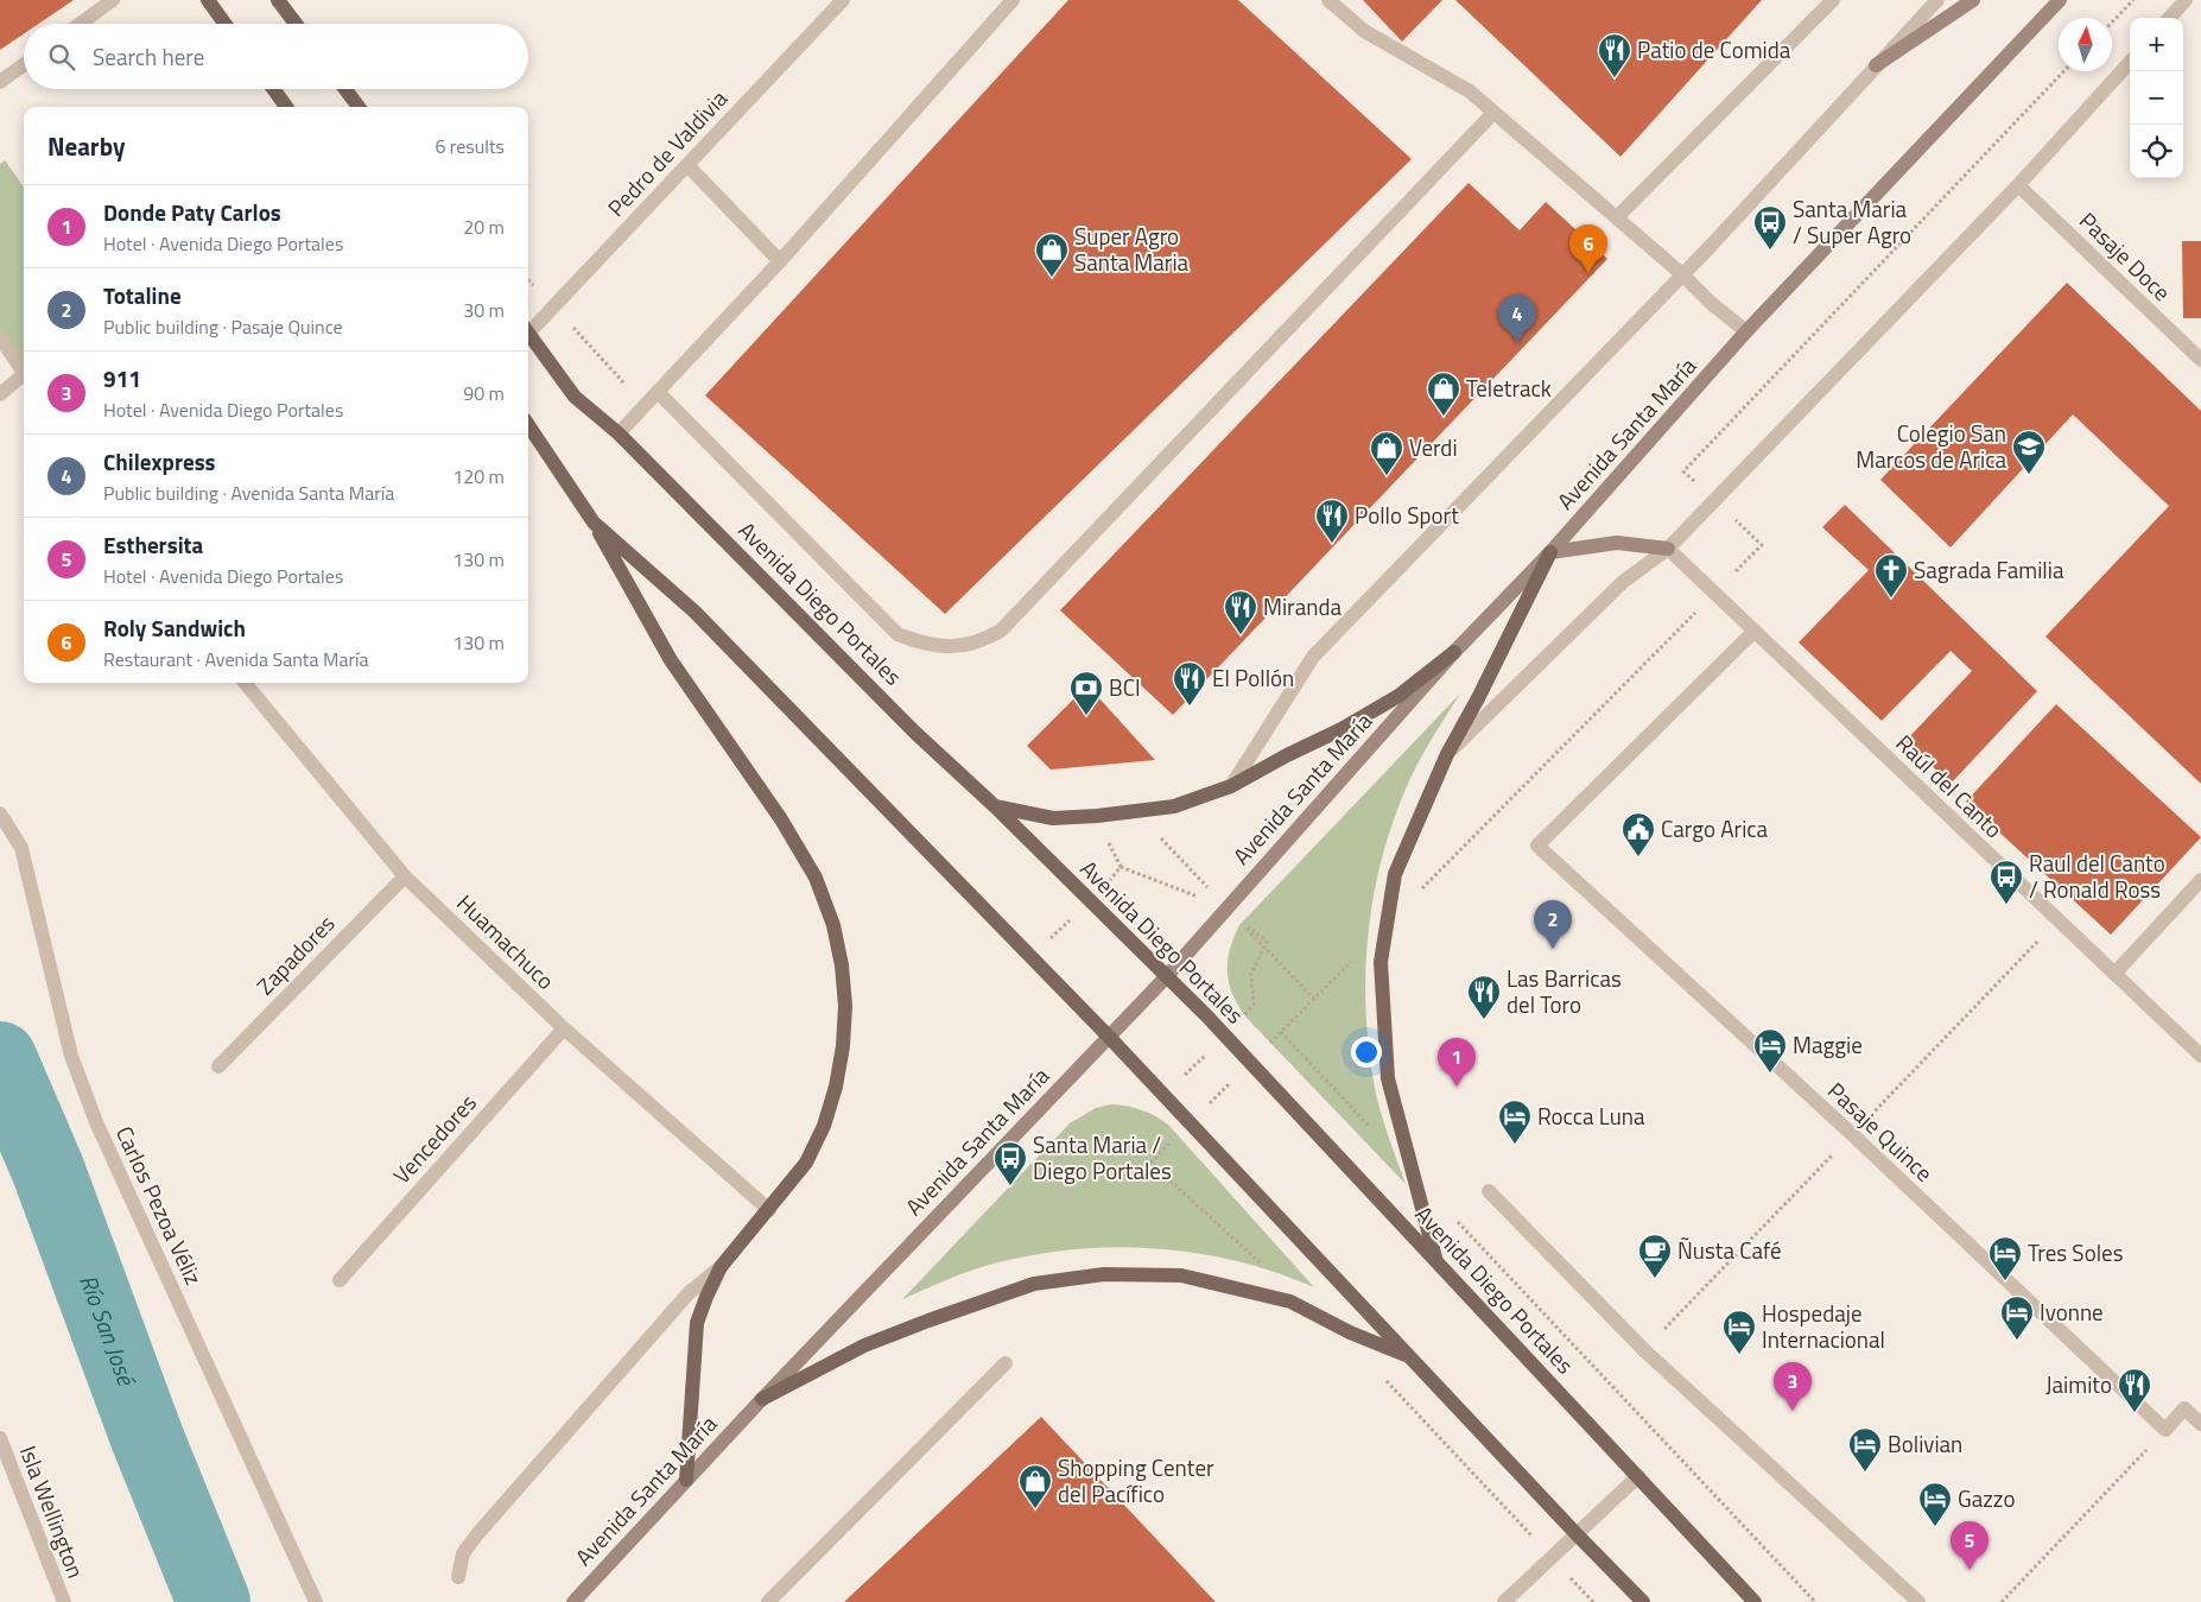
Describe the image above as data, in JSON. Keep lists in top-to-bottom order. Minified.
{"streets":{"main road":["Avenida Santa María","Avenida Diego Portales"],"street":["Pedro de Valdivia","Pasaje Doce","Raúl del Canto","Huamachuco","Zapadores","Pasaje Quince","Vencedores","Carlos Pezoa Véliz","Isla Wellington"]},"crossings":[["Avenida Santa María","Avenida Diego Portales"],["Raúl del Canto","Pasaje Quince"],["Huamachuco","Zapadores"],["Huamachuco","Vencedores"]],"water":["Río San José"],"places":{"restaurant":["Patio de Comida","Pollo Sport","Miranda","El Pollón","Las Barricas del Toro","Jaimito"],"bus stop":["Santa Maria / Super Agro","Raul del Canto / Ronald Ross","Santa Maria / Diego Portales"],"shop":["Super Agro Santa Maria","Teletrack","Verdi","Shopping Center del Pacífico"],"school or university":["Colegio San Marcos de Arica"],"church":["Sagrada Familia"],"bank":["BCI"],"public building":["Cargo Arica"],"hotel":["Maggie","Rocca Luna","Tres Soles","Ivonne","Hospedaje Internacional","Bolivian","Gazzo"],"cafe":["Ñusta Café"]},"north":"top","page":{"map_buttons":["+","−"],"search":"Search here","heading":["Nearby","6 results"],"list":[{"mark":"1","name":"Donde Paty Carlos","note":"Hotel · Avenida Diego Portales","value":"20 m"},{"mark":"2","name":"Totaline","note":"Public building · Pasaje Quince","value":"30 m"},{"mark":"3","name":"911","note":"Hotel · Avenida Diego Portales","value":"90 m"},{"mark":"4","name":"Chilexpress","note":"Public building · Avenida Santa María","value":"120 m"},{"mark":"5","name":"Esthersita","note":"Hotel · Avenida Diego Portales","value":"130 m"},{"mark":"6","name":"Roly Sandwich","note":"Restaurant · Avenida Santa María","value":"130 m"}],"pins":["6","4","2","1","3","5"]}}
